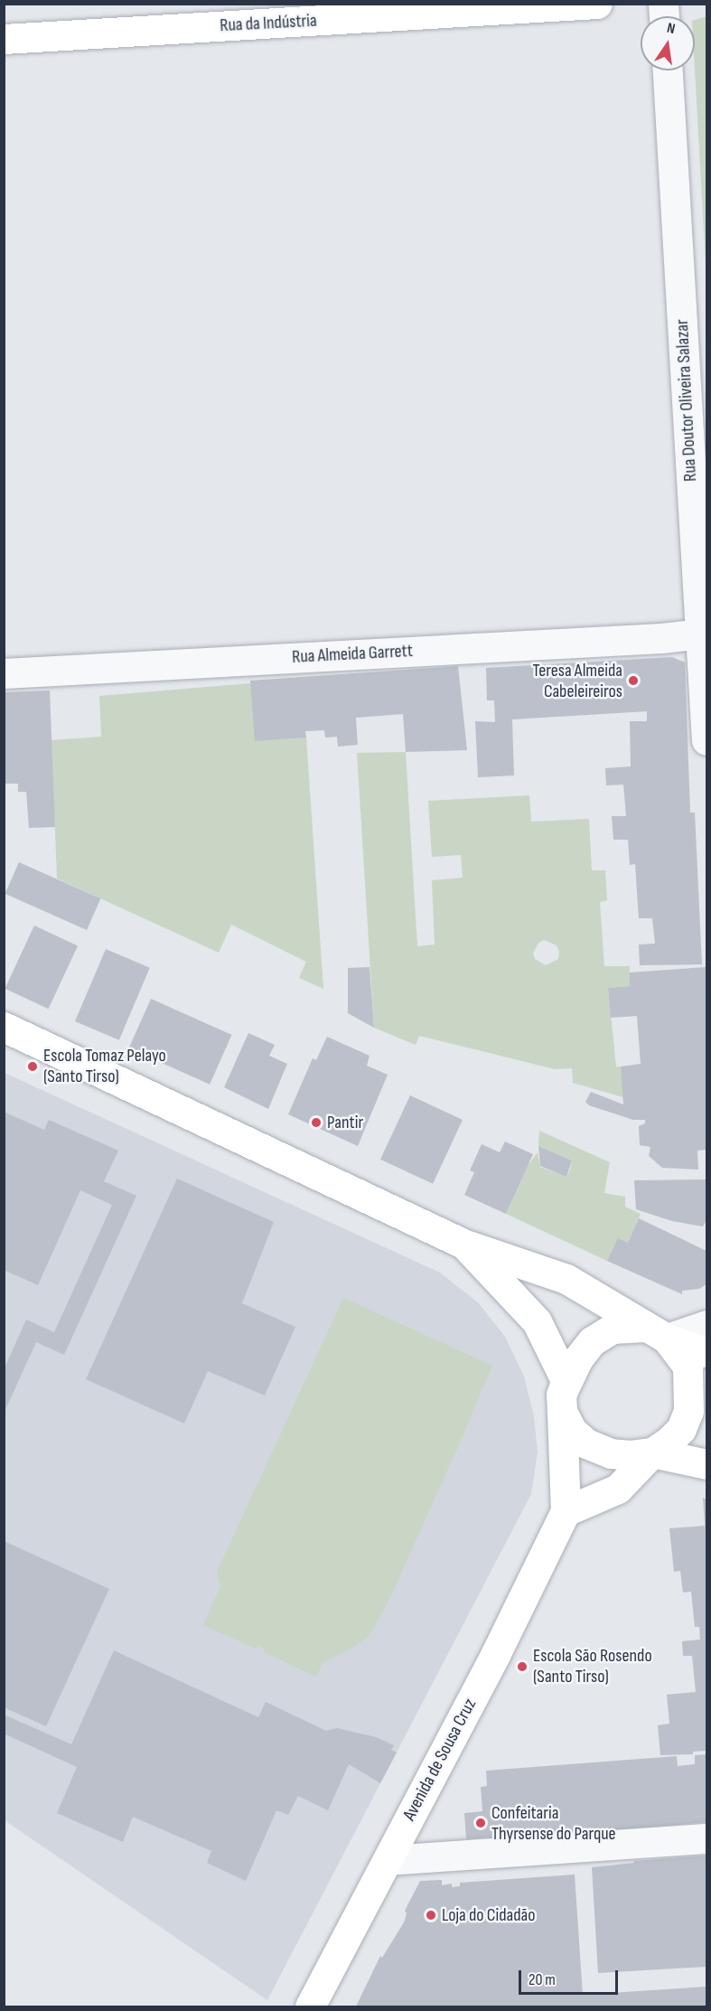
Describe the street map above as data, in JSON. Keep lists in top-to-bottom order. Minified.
{"streets":{"street":["Rua da Indústria","Rua Doutor Oliveira Salazar","Rua Almeida Garrett","Avenida de Sousa Cruz"]},"crossings":[["Rua Doutor Oliveira Salazar","Rua Almeida Garrett"]],"places":["Teresa Almeida Cabeleireiros","Escola Tomaz Pelayo (Santo Tirso)","Pantir","Escola São Rosendo (Santo Tirso)","Confeitaria Thyrsense do Parque","Loja do Cidadão"],"scale_bar":"20 m","north":"top"}
